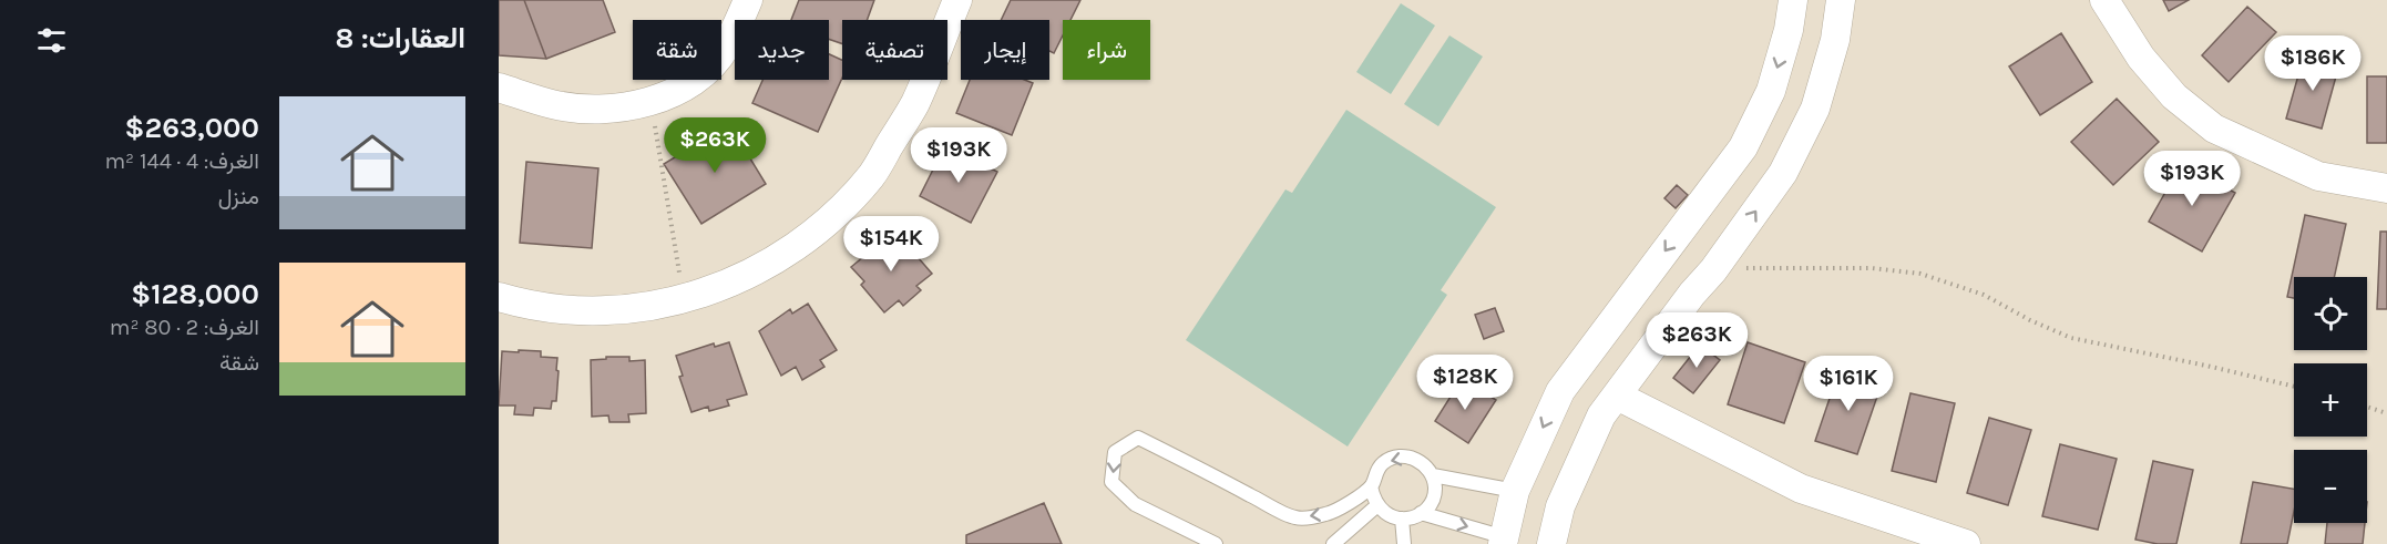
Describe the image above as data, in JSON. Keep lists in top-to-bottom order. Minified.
{"page":{"heading":"العقارات: 8","chip":["شراء","إيجار","تصفية","جديد","شقة"],"price":["$186K","$263K","$193K","$193K","$154K","$263K","$128K","$161K"],"list":[{"name":"$263,000","note":"الغرف: 4 · 144 m² · منزل"},{"name":"$128,000","note":"الغرف: 2 · 80 m² · شقة"}],"map_buttons":["+","−"]}}
